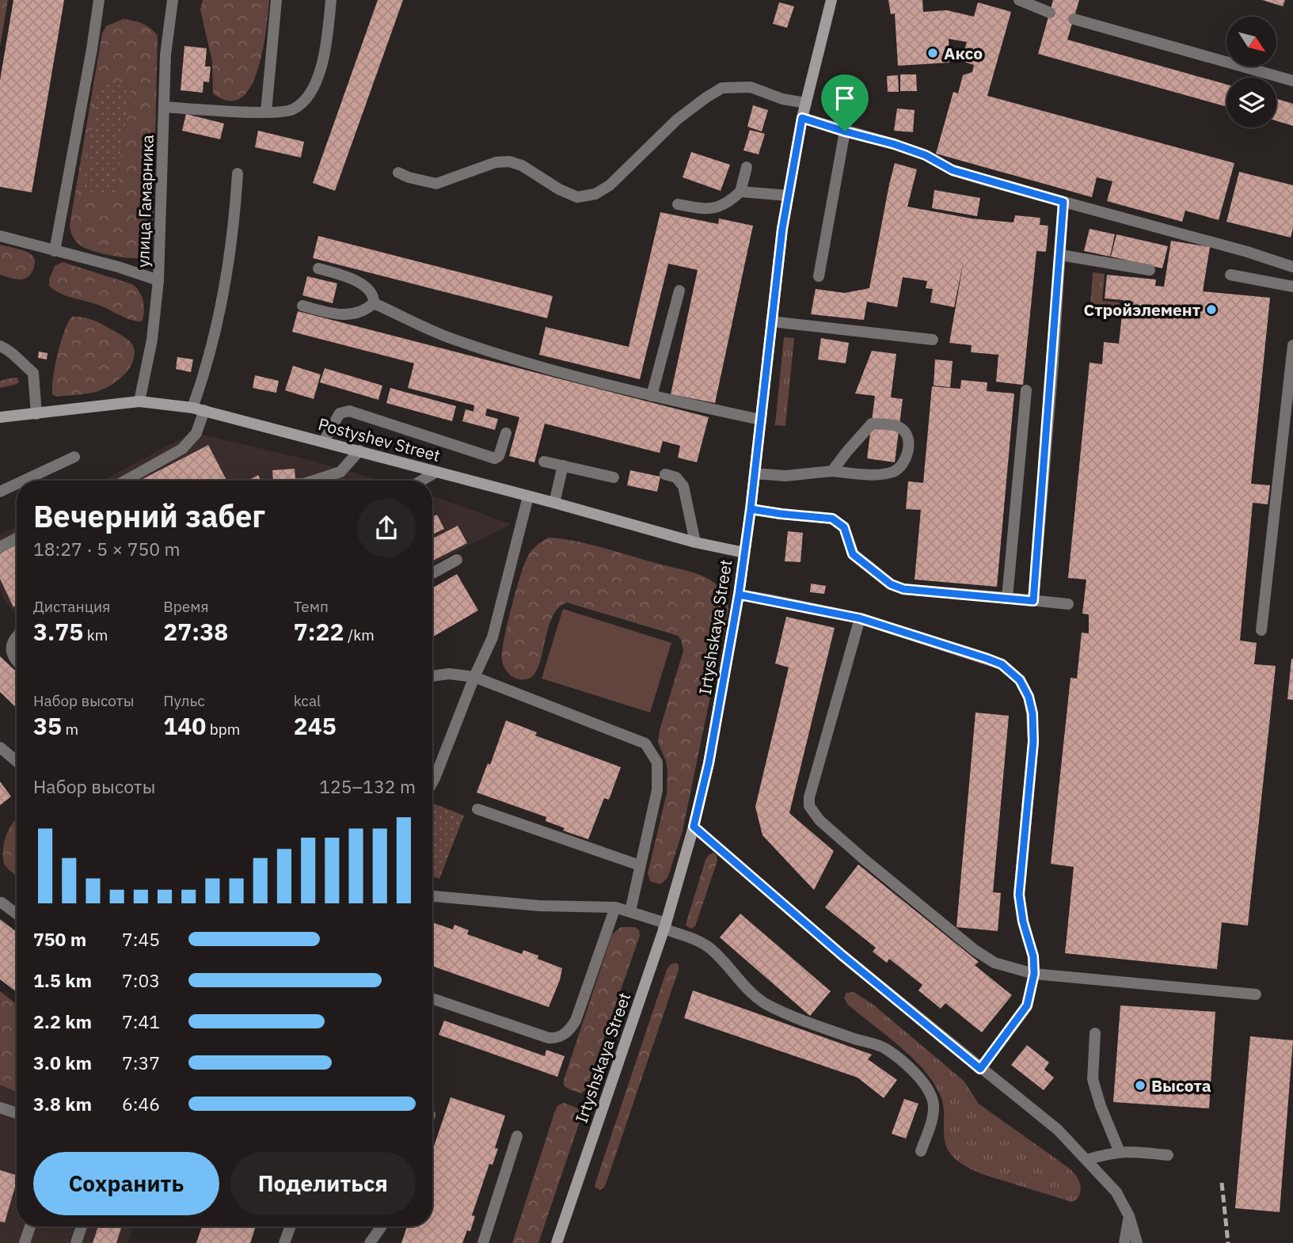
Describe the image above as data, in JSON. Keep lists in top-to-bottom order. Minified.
{"streets":{"main road":["Postyshev Street","Irtyshskaya Street"],"lane":["улица Гамарника"]},"crossings":[["улица Гамарника","Postyshev Street"],["Postyshev Street","Irtyshskaya Street"]],"places":["Аксо","Стройэлемент","Высота"],"north":"bottom right","page":{"heading":["Вечерний забег","18:27 · 5 × 750 m"],"stats":[["Дистанция","3.75 km"],["Время","27:38"],["Темп","7:22 /km"],["Набор высоты","35 m"],["Пульс","140 bpm"],["kcal","245"]],"chart":["Набор высоты","125–132 m"],"list":[{"name":"750 m","note":"7:45"},{"name":"1.5 km","note":"7:03"},{"name":"2.2 km","note":"7:41"},{"name":"3.0 km","note":"7:37"},{"name":"3.8 km","note":"6:46"}],"buttons":["Сохранить","Поделиться"]}}
